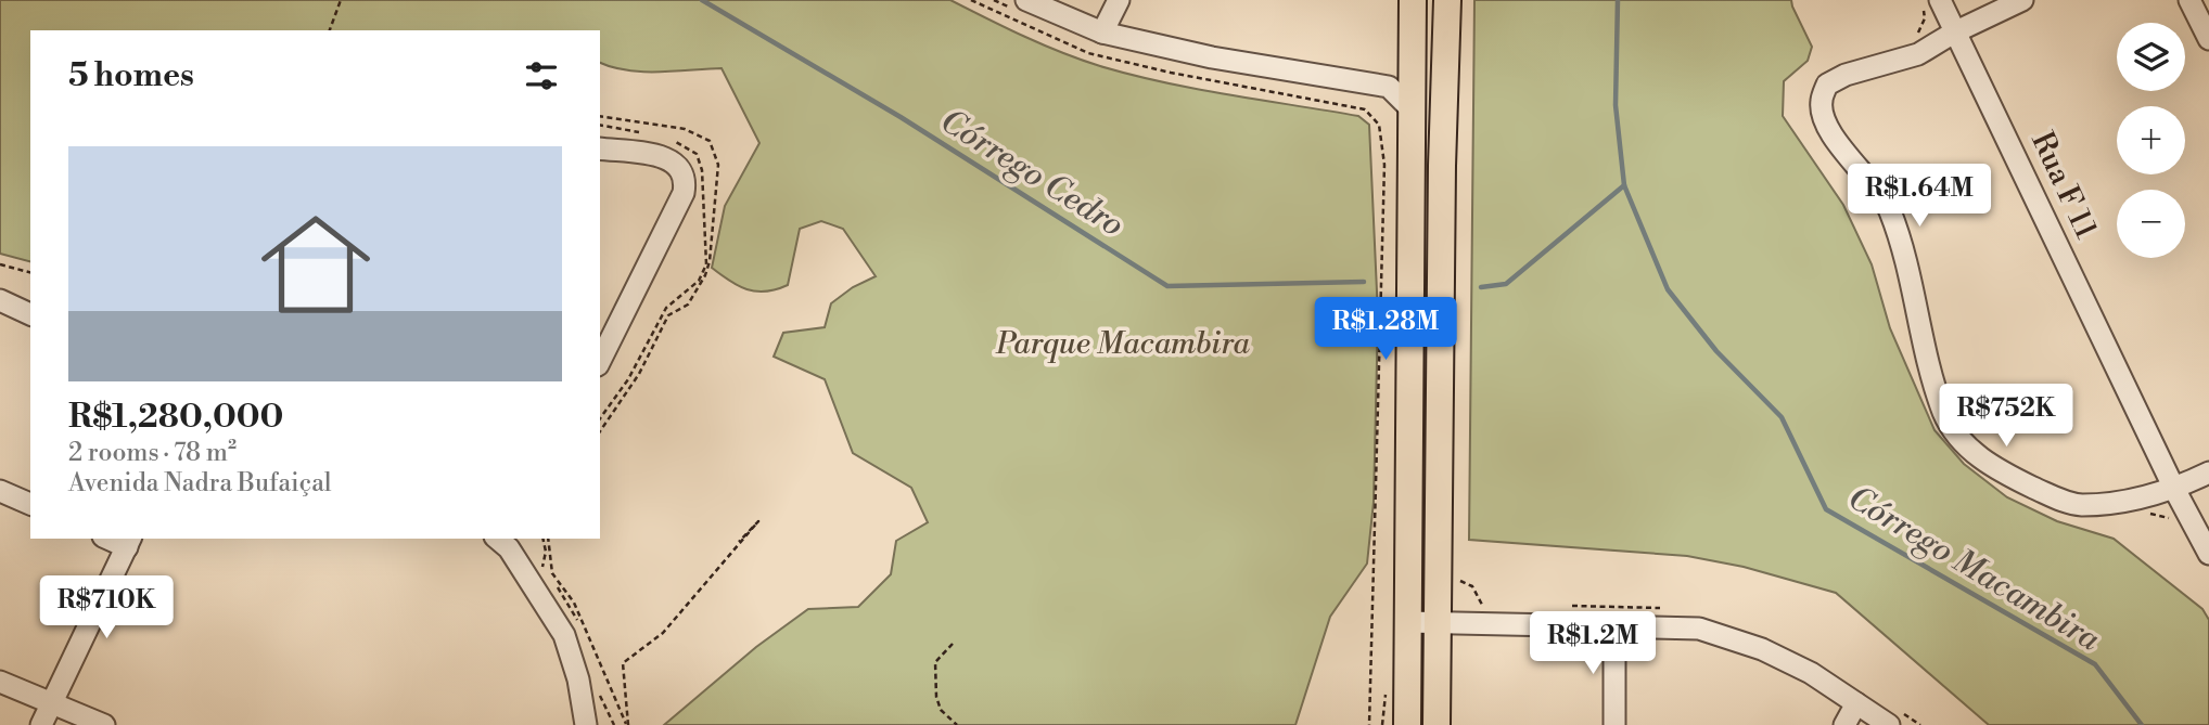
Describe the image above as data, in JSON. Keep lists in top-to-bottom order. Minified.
{"streets":{"street":["Rua F 11"]},"water":["Córrego Cedro","Córrego Macambira"],"parks":["Parque Macambira"],"page":{"map_buttons":["+","−"],"heading":"5 homes","list":[{"name":"R$1,280,000","note":"2 rooms · 78 m² · Avenida Nadra Bufaiçal"}],"price":["R$1.64M","R$1.28M","R$752K","R$710K","R$1.2M"]}}
